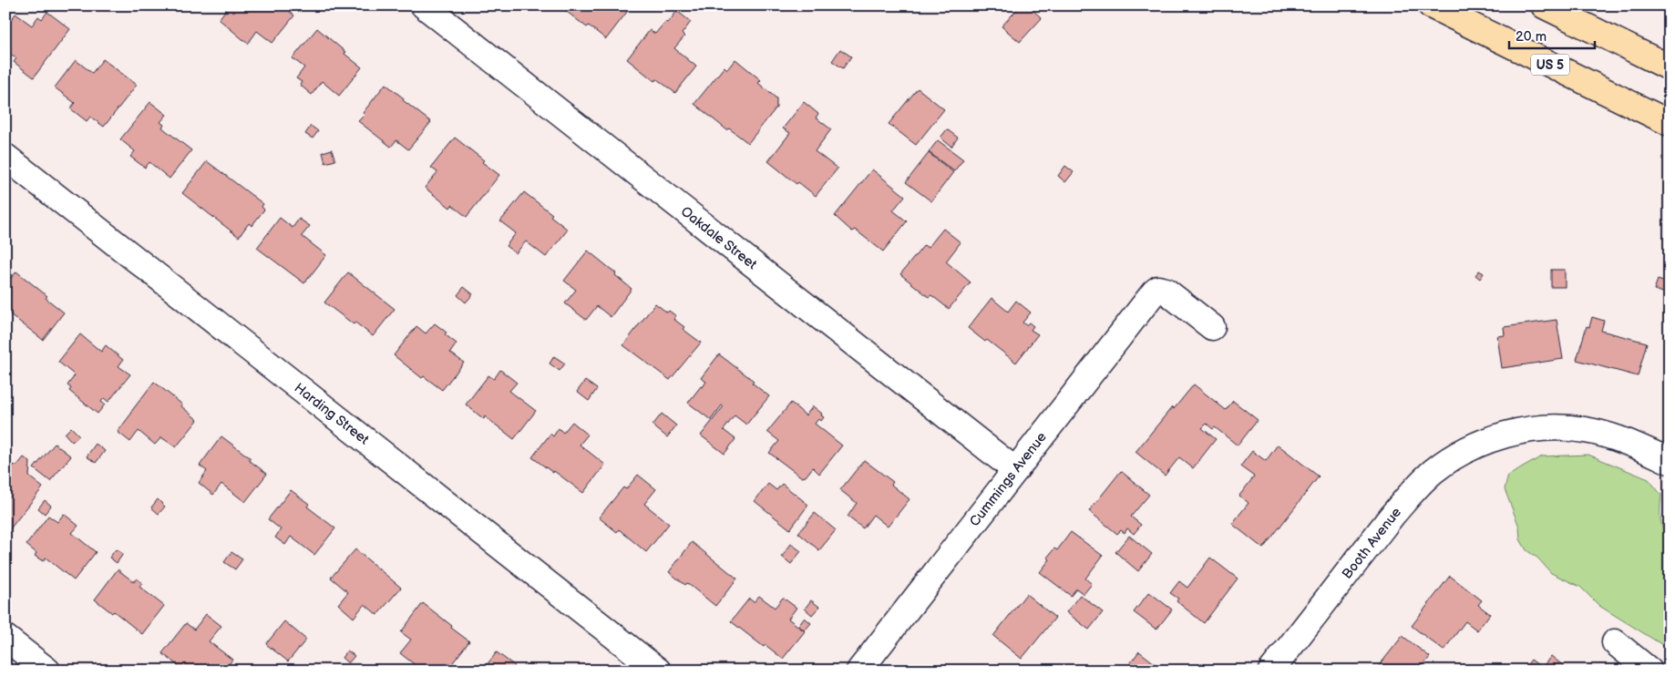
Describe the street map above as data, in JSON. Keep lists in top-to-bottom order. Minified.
{"streets":{"highway":["US 5"],"street":["Oakdale Street","Harding Street","Cummings Avenue","Booth Avenue"]},"crossings":[["Oakdale Street","Cummings Avenue"]],"scale_bar":"20 m"}
